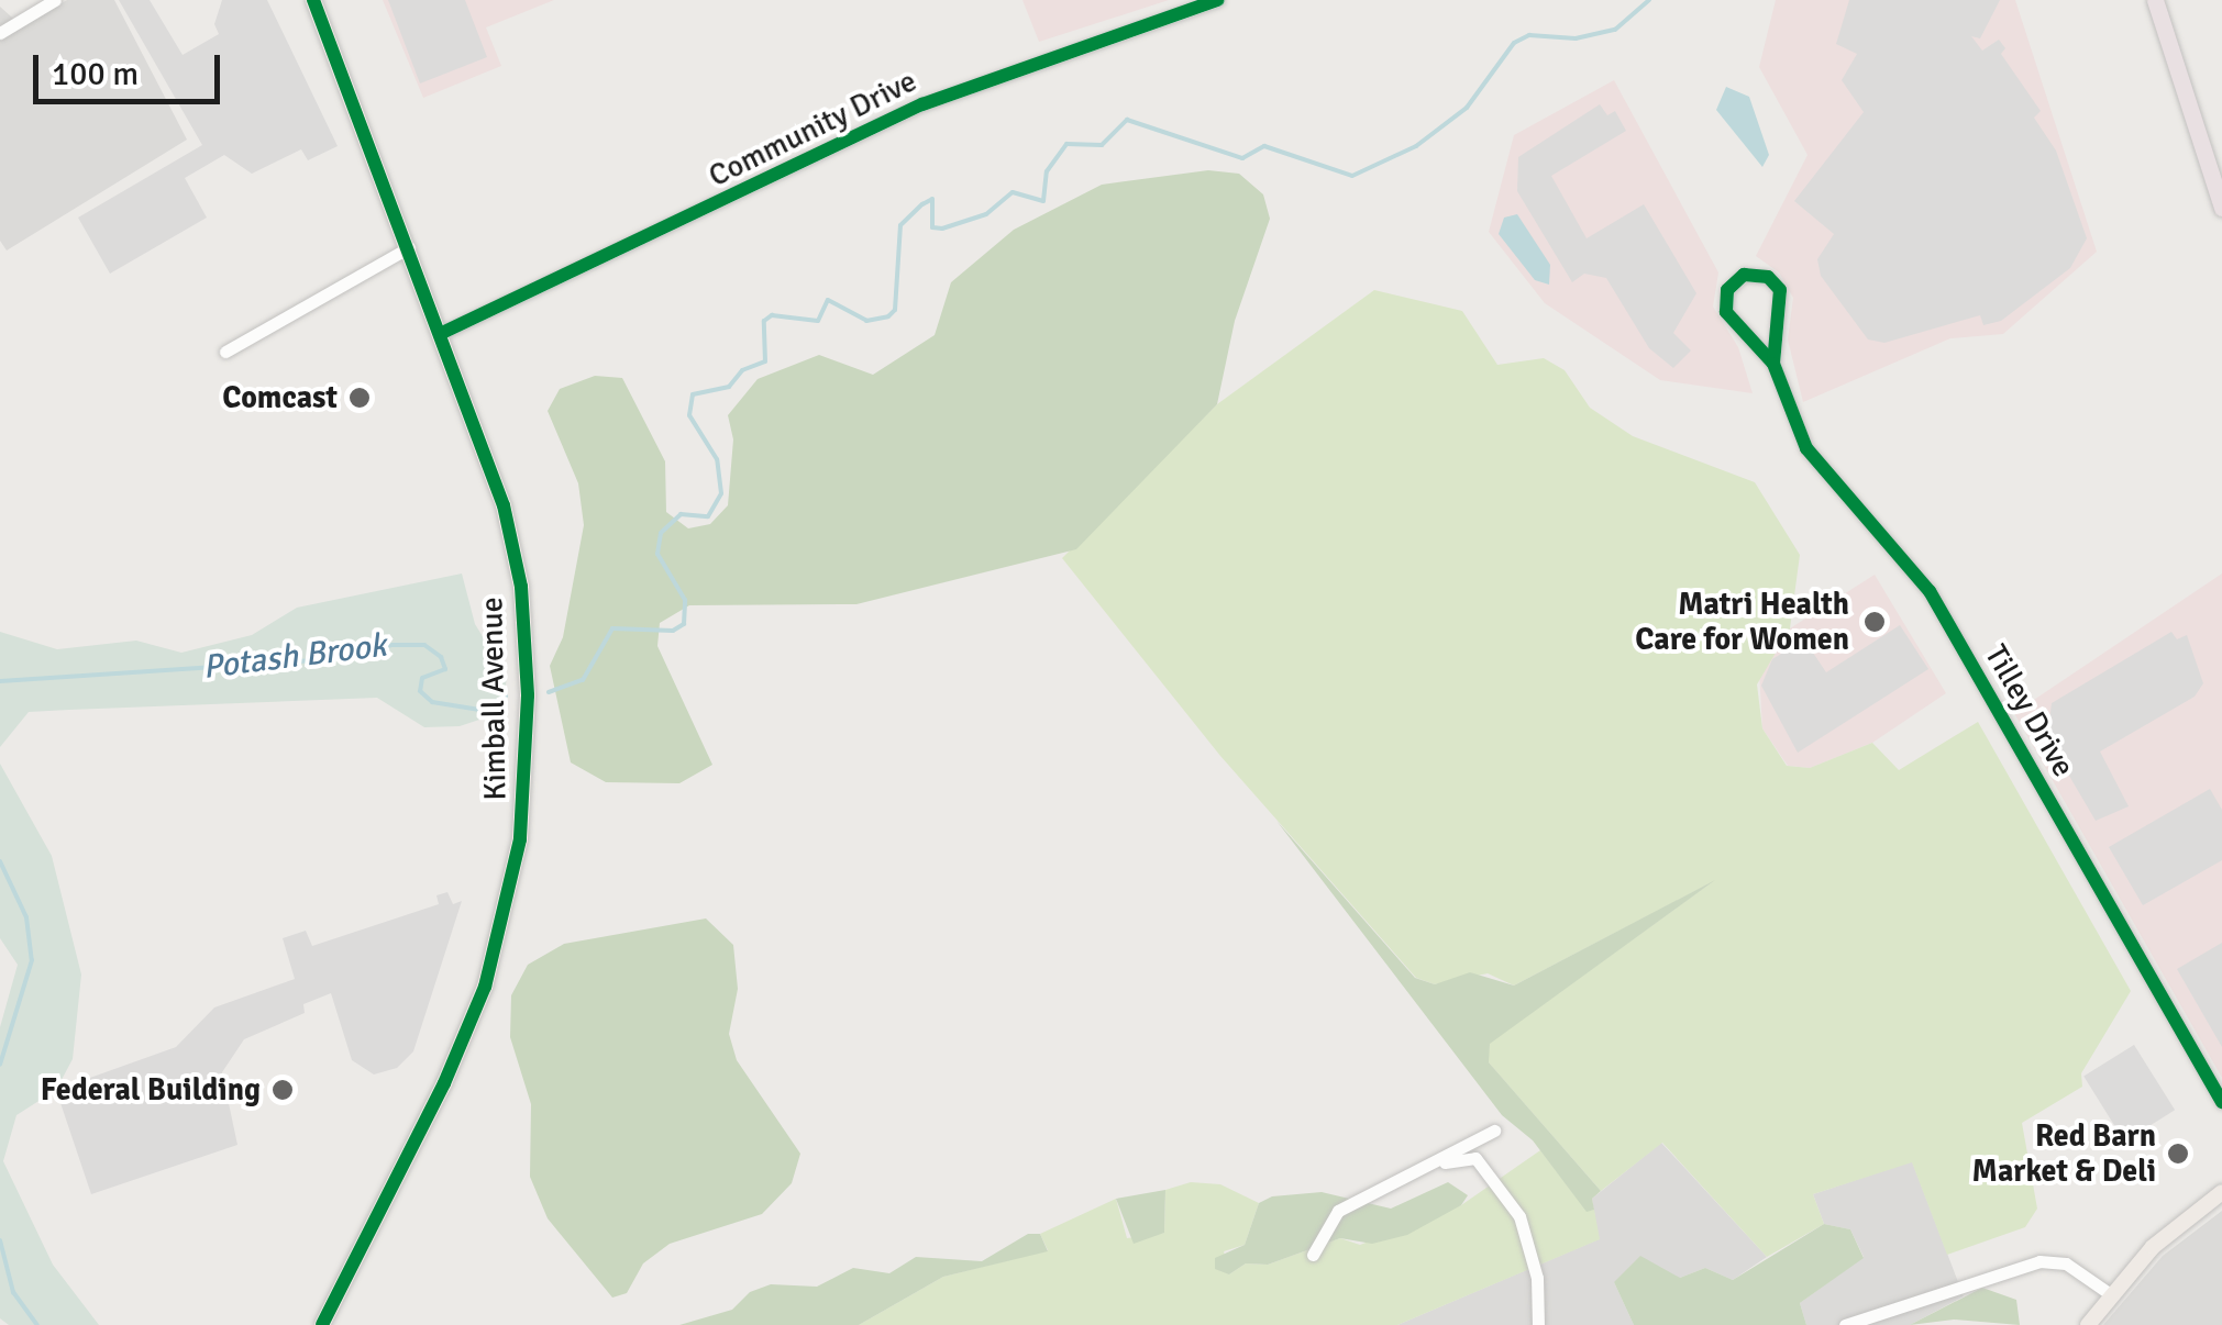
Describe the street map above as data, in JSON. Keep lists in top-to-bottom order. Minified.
{"streets":{"main road":["Kimball Avenue"],"street":["Community Drive","Tilley Drive"]},"crossings":[["Community Drive","Kimball Avenue"]],"water":["Potash Brook"],"places":["Comcast","Matri Health Care for Women","Federal Building","Red Barn Market & Deli"],"scale_bar":"100 m"}
